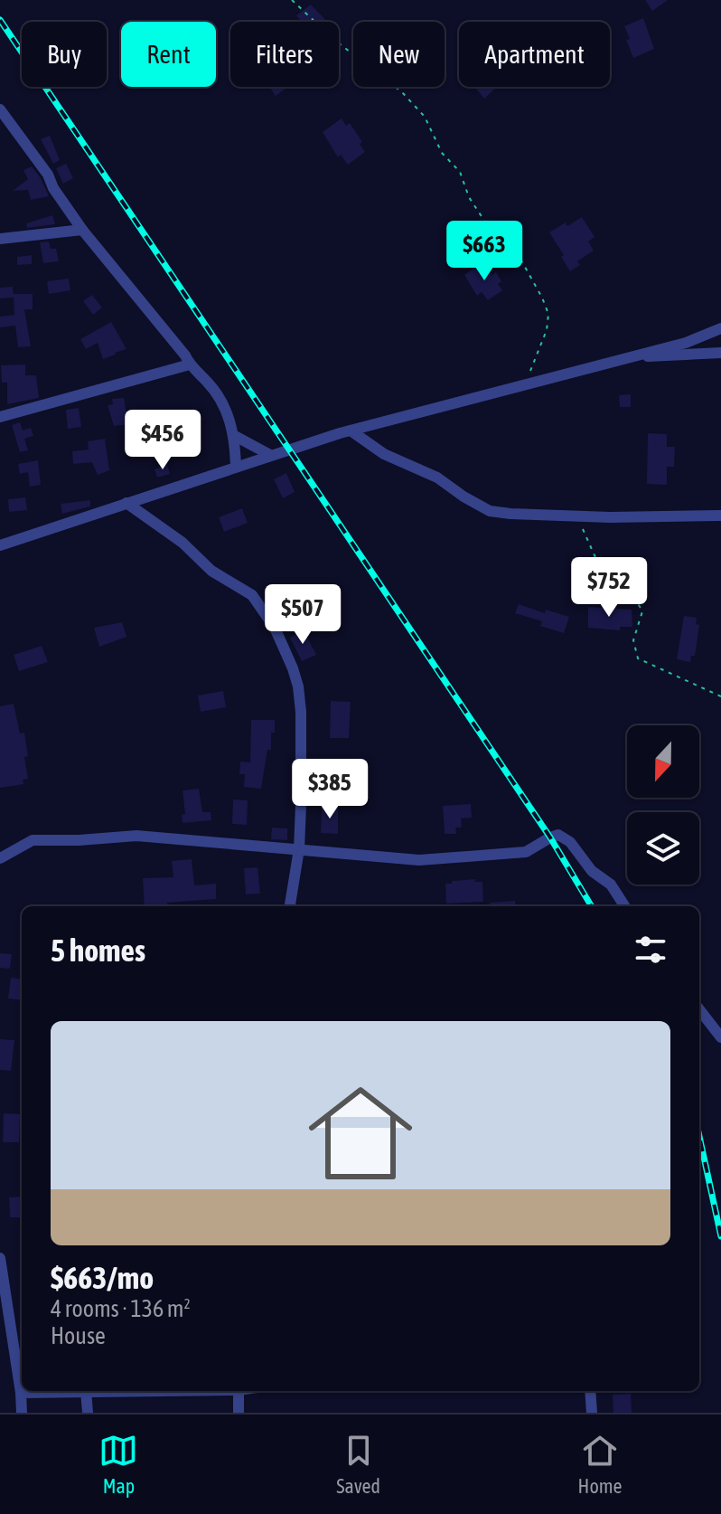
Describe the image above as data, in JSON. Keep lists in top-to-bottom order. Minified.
{"north":"bottom","page":{"chip":["Buy","Rent","Filters","New","Apartment"],"price":["$663","$456","$752","$507","$385"],"heading":"5 homes","list":[{"name":"$663/mo","note":"4 rooms · 136 m² · House"}],"tabs":["Map","Saved","Home"]}}
